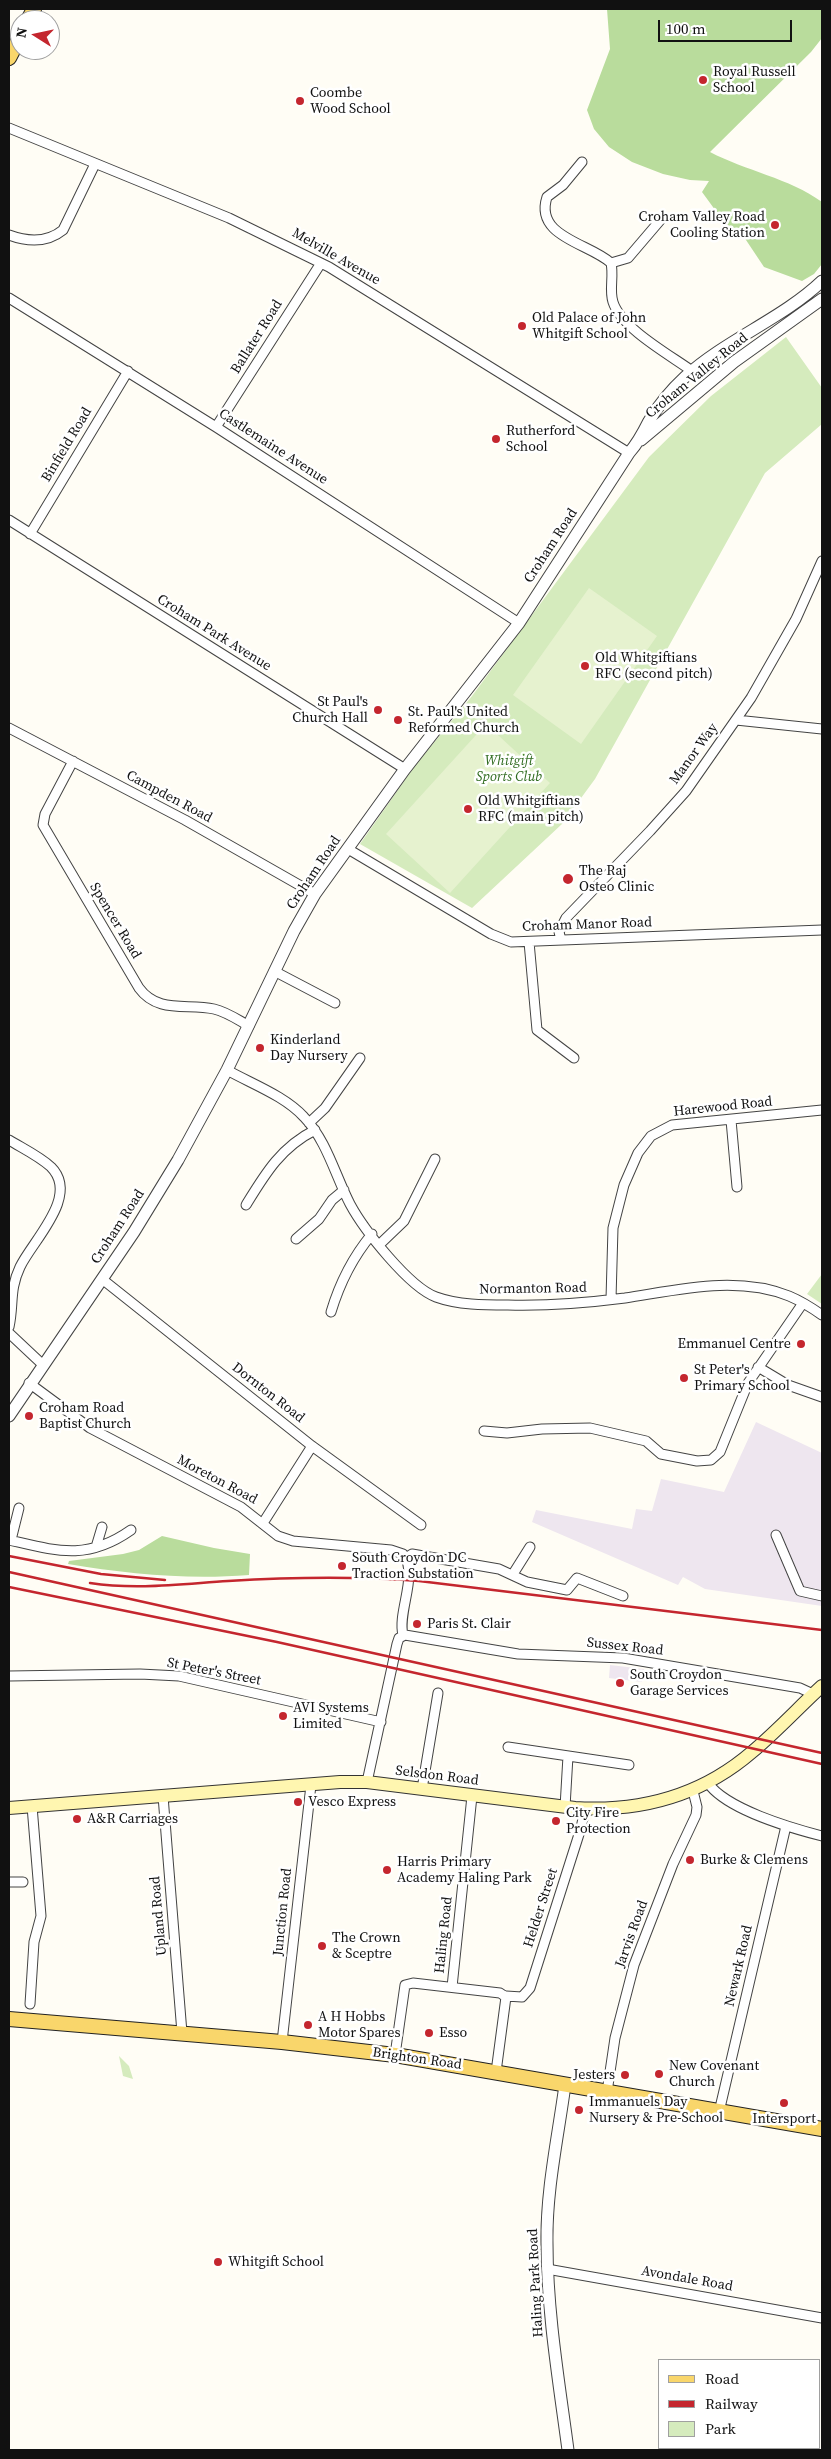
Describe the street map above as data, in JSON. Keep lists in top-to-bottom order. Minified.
{"streets":{"main road":["Selsdon Road","Brighton Road"],"street":["Melville Avenue","Ballater Road","Croham Valley Road","Binfield Road","Castlemaine Avenue","Croham Road","Croham Park Avenue","Manor Way","Campden Road","Spencer Road","Croham Manor Road","Harewood Road","Normanton Road","Dornton Road","Moreton Road","Sussex Road","St Peter's Street","Helder Street","Junction Road","Upland Road","Jarvis Road","Haling Road","Newark Road","Avondale Road","Haling Park Road"]},"crossings":[["Melville Avenue","Ballater Road"],["Melville Avenue","Croham Road"],["Ballater Road","Castlemaine Avenue"],["Croham Valley Road","Croham Road"],["Binfield Road","Castlemaine Avenue"],["Binfield Road","Croham Park Avenue"],["Castlemaine Avenue","Croham Road"],["Croham Road","Croham Park Avenue"],["Croham Road","Campden Road"],["Croham Road","Spencer Road"],["Croham Road","Croham Manor Road"],["Croham Road","Normanton Road"],["Croham Road","Dornton Road"],["Croham Road","Moreton Road"],["Manor Way","Croham Manor Road"],["Campden Road","Spencer Road"],["Harewood Road","Normanton Road"],["Sussex Road","Selsdon Road"],["Selsdon Road","Helder Street"],["Selsdon Road","Junction Road"],["Selsdon Road","Upland Road"],["Selsdon Road","Jarvis Road"],["Selsdon Road","Haling Road"],["Helder Street","Haling Road"],["Junction Road","Brighton Road"],["Upland Road","Brighton Road"],["Jarvis Road","Brighton Road"],["Haling Road","Brighton Road"],["Newark Road","Brighton Road"],["Brighton Road","Haling Park Road"],["Avondale Road","Haling Park Road"]],"parks":["Whitgift Sports Club"],"places":["Royal Russell School","Coombe Wood School","Croham Valley Road Cooling Station","Old Palace of John Whitgift School","Rutherford School","Old Whitgiftians RFC (second pitch)","St Paul's Church Hall","St. Paul's United Reformed Church","Old Whitgiftians RFC (main pitch)","The Raj Osteo Clinic","Kinderland Day Nursery","Emmanuel Centre","St Peter's Primary School","Croham Road Baptist Church","South Croydon DC Traction Substation","Paris St. Clair","South Croydon Garage Services","AVI Systems Limited","Vesco Express","A&R Carriages","City Fire Protection","Burke & Clemens","Harris Primary Academy Haling Park","The Crown & Sceptre","A H Hobbs Motor Spares","Esso","New Covenant Church","Jesters","Intersport","Immanuels Day Nursery & Pre-School","Whitgift School"],"legend":["Road","Railway","Park"],"scale_bar":"100 m","north":"left"}
